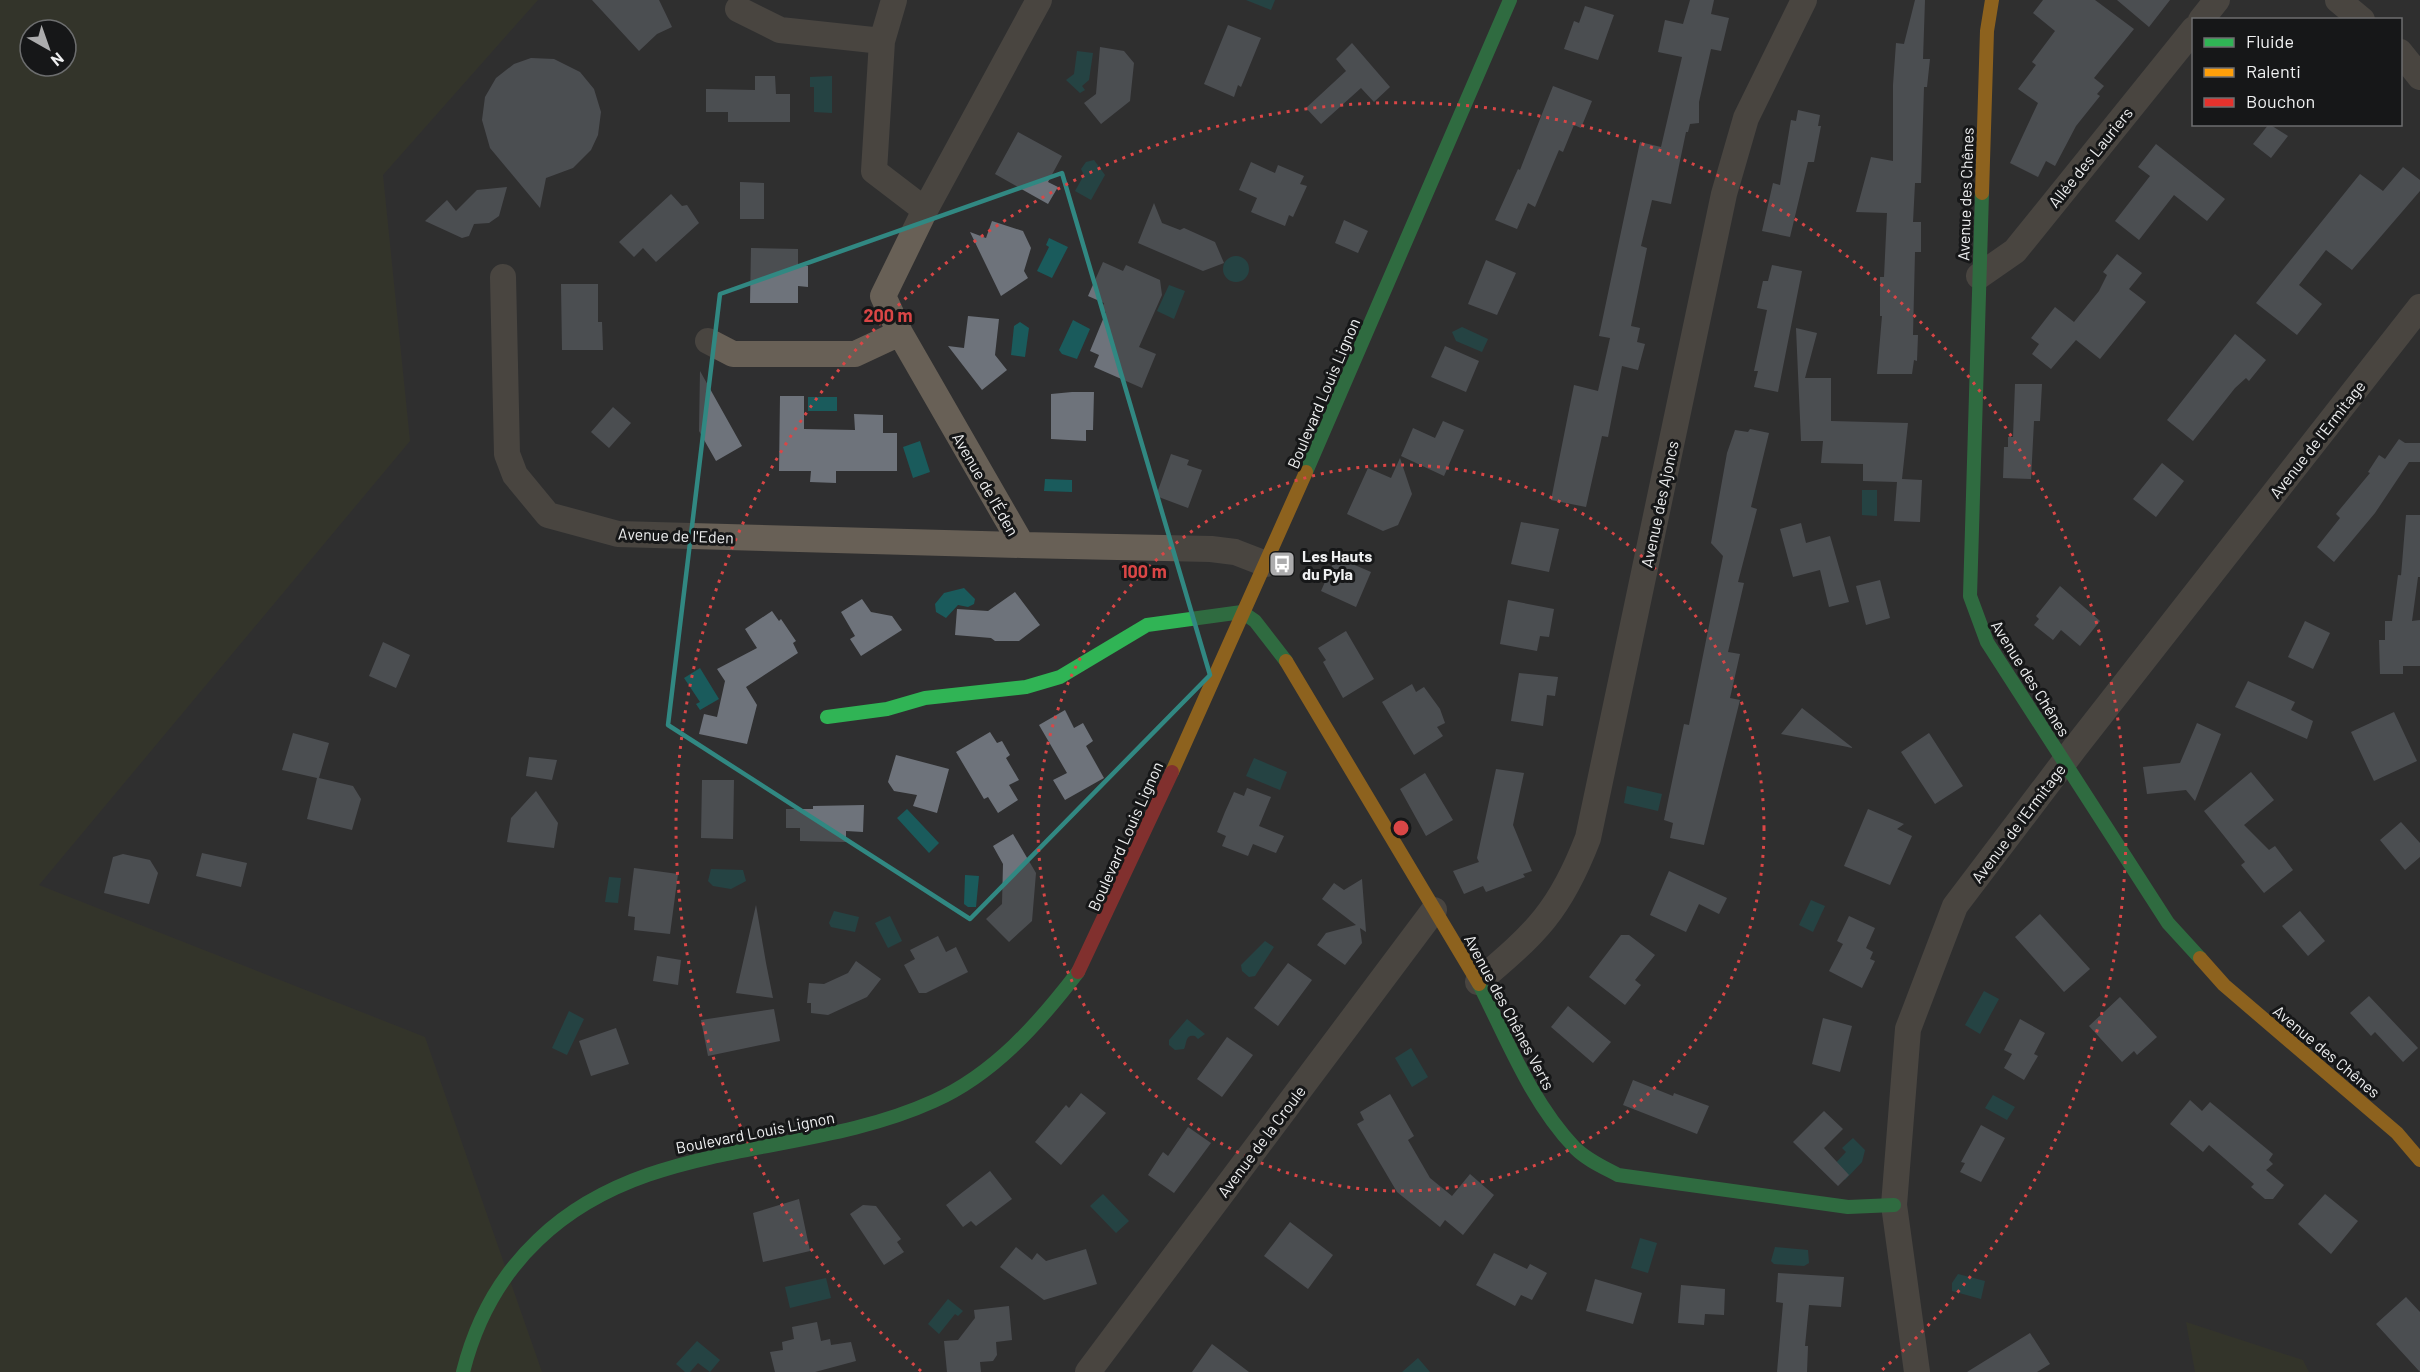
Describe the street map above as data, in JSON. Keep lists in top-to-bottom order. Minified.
{"streets":{"street":["Allée des Lauriers","Avenue des Chênes","Boulevard Louis Lignon","Avenue de l'Ermitage","Avenue de l'Éden","Avenue des Ajoncs","Avenue de l'Eden","Avenue des Chênes Verts","Avenue de la Croule"]},"crossings":[["Allée des Lauriers","Avenue des Chênes"],["Avenue des Chênes","Avenue de l'Ermitage"],["Boulevard Louis Lignon","Avenue de l'Éden"],["Boulevard Louis Lignon","Avenue des Chênes Verts"],["Avenue de l'Ermitage","Avenue des Chênes Verts"],["Avenue de l'Éden","Avenue de l'Eden"],["Avenue des Ajoncs","Avenue des Chênes Verts"],["Avenue des Chênes Verts","Avenue de la Croule"]],"places":{"bus stop":["Les Hauts du Pyla"]},"legend":["Fluide","Ralenti","Bouchon"],"north":"bottom right","rings":["200 m","100 m"]}
